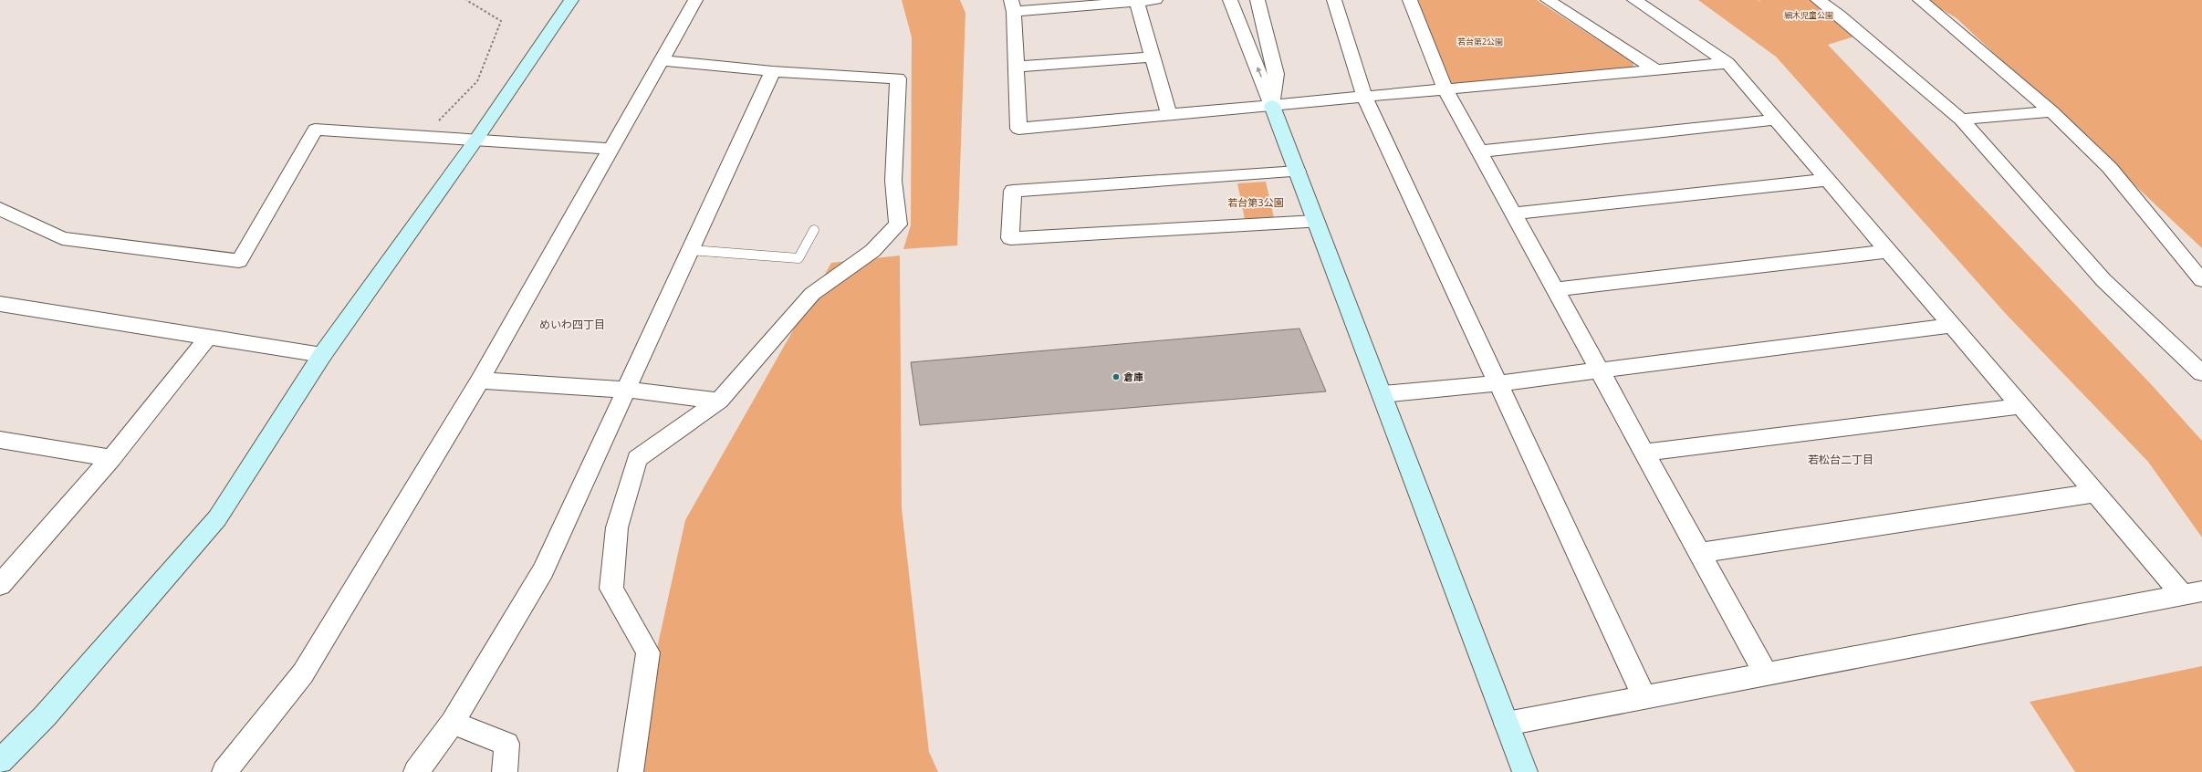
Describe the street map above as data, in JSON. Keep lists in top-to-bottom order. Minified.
{"districts":["めいわ四丁目","若松台二丁目"],"parks":["細木児童公園","若台第2公園","若台第3公園"],"places":["倉庫"]}
